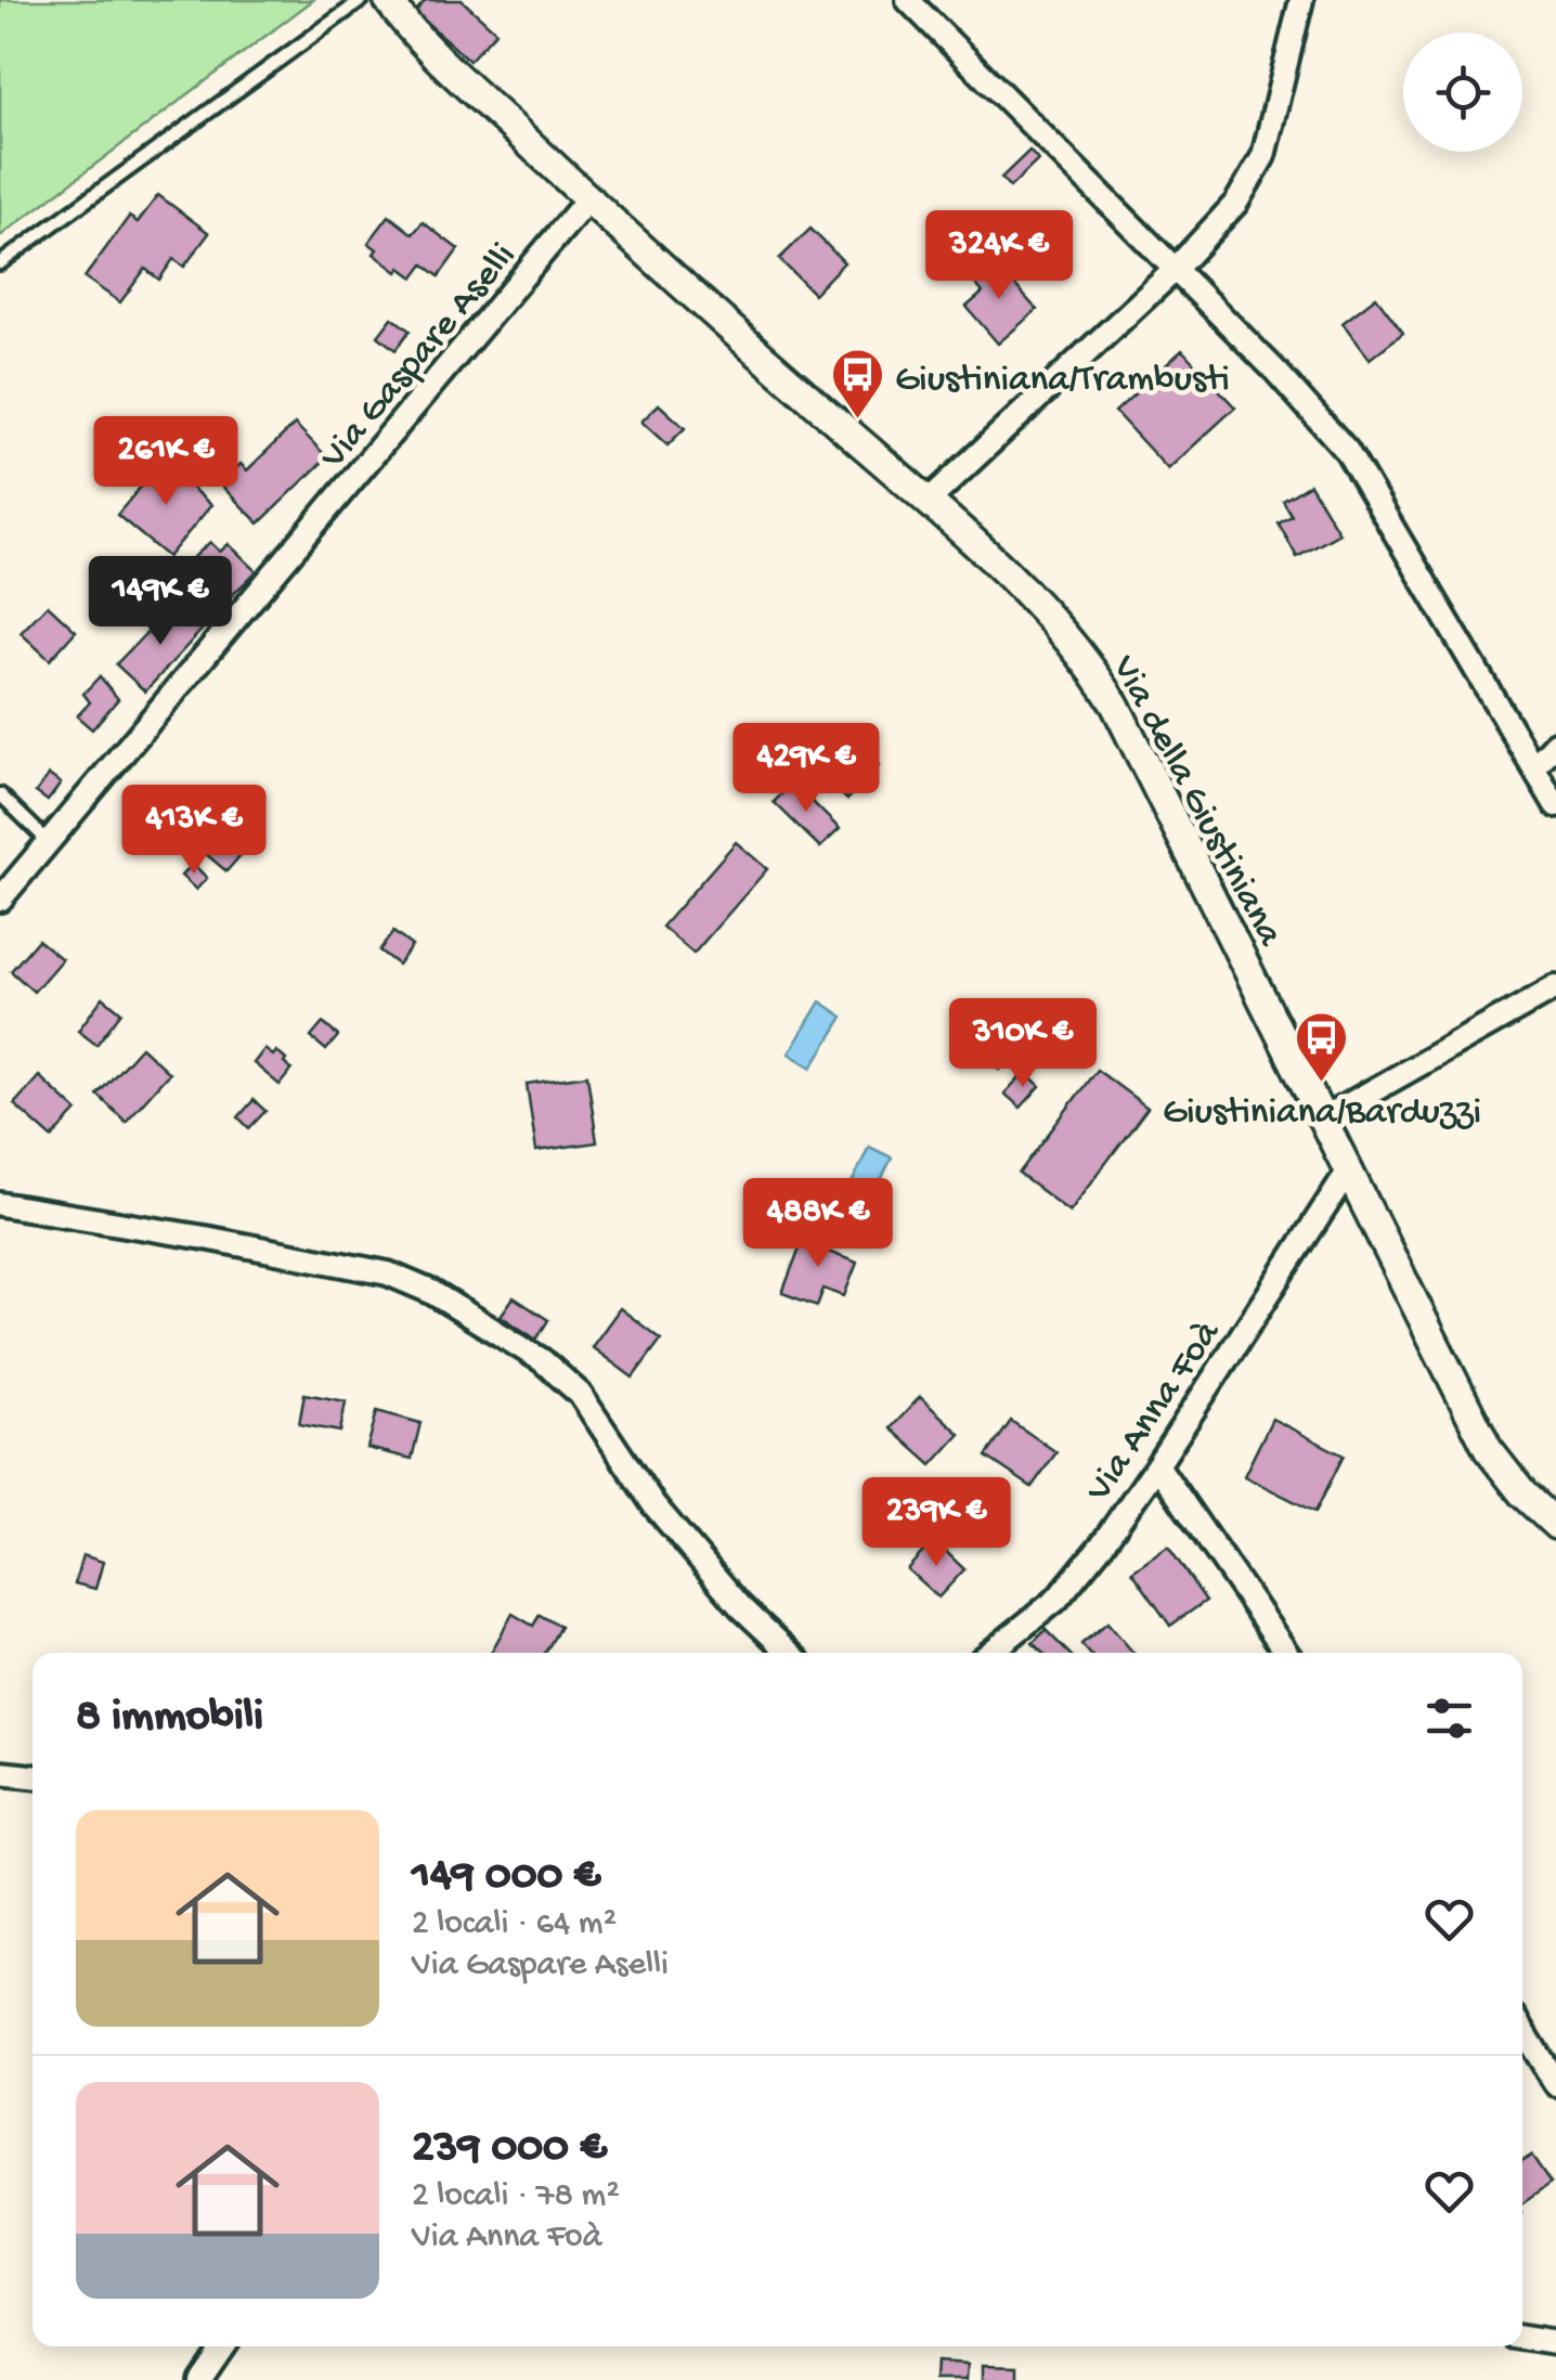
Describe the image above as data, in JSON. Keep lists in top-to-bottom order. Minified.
{"streets":{"street":["Via Gaspare Aselli","Via della Giustiniana","Via Anna Foà"]},"crossings":[["Via Gaspare Aselli","Via della Giustiniana"],["Via della Giustiniana","Via Anna Foà"]],"places":{"bus stop":["Giustiniana/Trambusti","Giustiniana/Barduzzi"]},"page":{"price":["324K €","261K €","149K €","429K €","413K €","310K €","488K €","239K €"],"heading":"8 immobili","list":[{"name":"149 000 €","note":"2 locali · 64 m² · Via Gaspare Aselli"},{"name":"239 000 €","note":"2 locali · 78 m² · Via Anna Foà"}]}}
